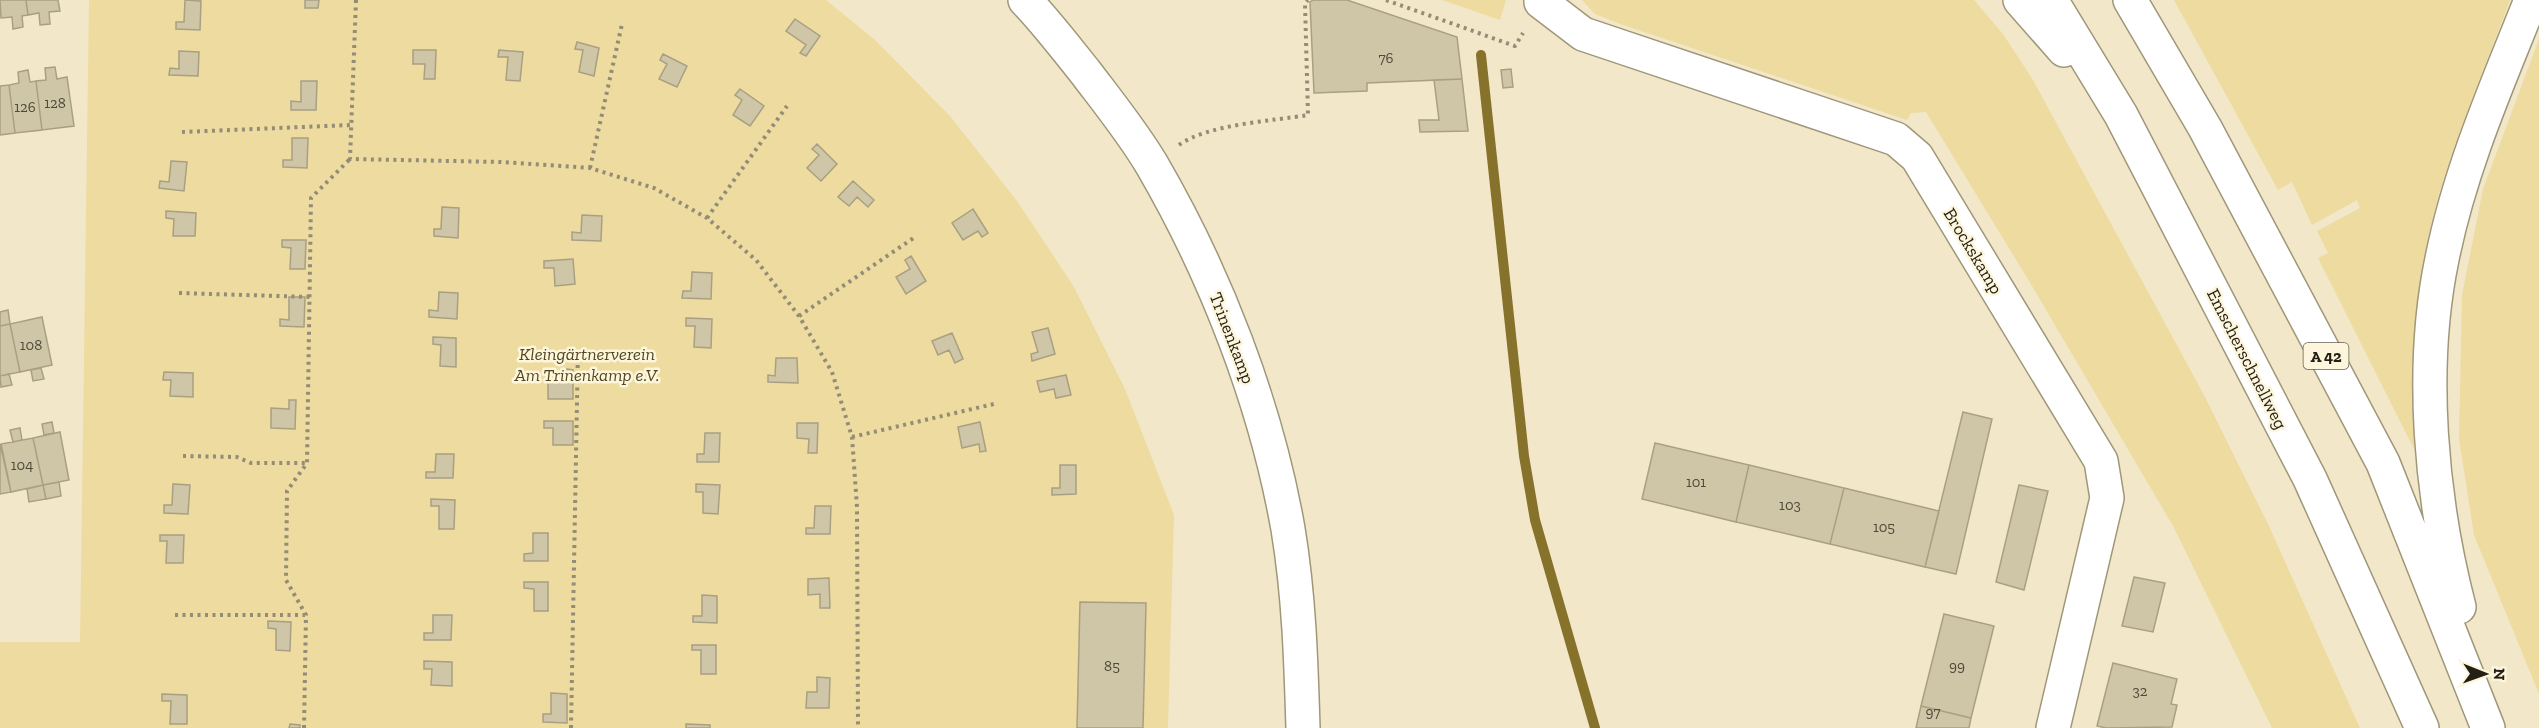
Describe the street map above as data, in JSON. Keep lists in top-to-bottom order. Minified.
{"streets":{"main road":["Brockskamp","Trinenkamp","A 42","Emscherschnellweg"]},"parks":["Kleingärtnerverein Am Trinenkamp e.V."],"house_numbers":["76","128","126","108","104","101","103","105","85","99","32","97"],"north":"right"}
